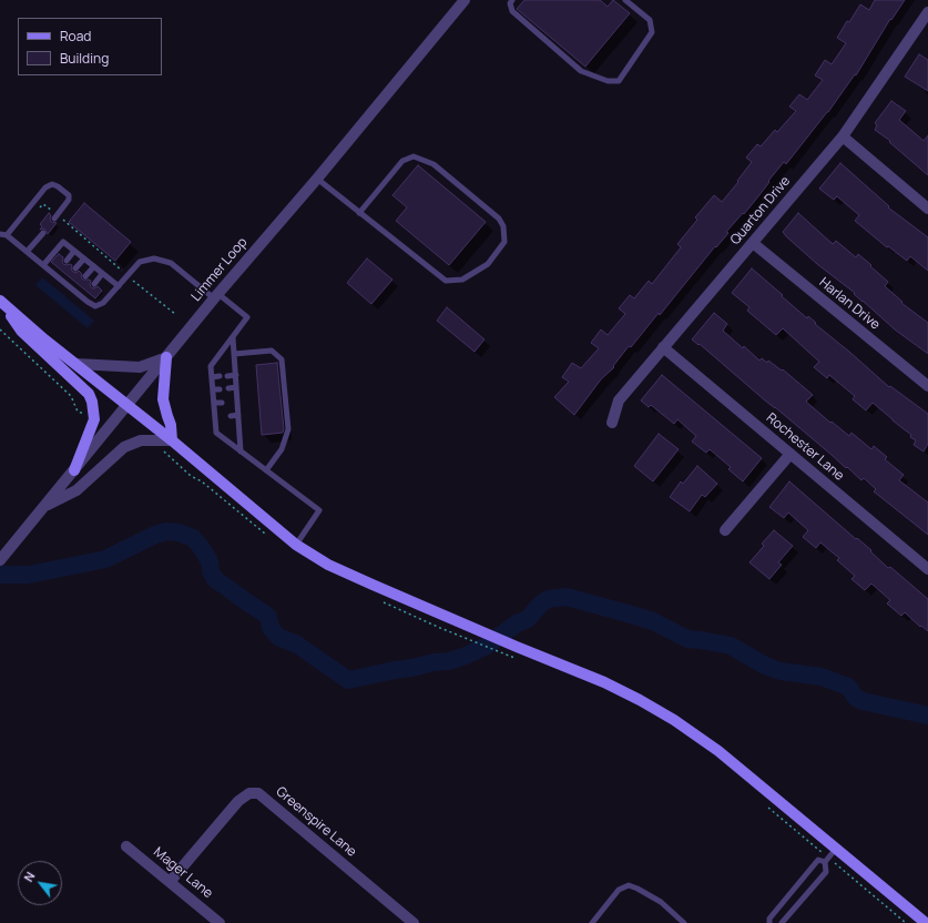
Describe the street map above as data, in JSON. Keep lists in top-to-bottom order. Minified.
{"streets":{"street":["Quarton Drive","Limmer Loop","Harlan Drive","Rochester Lane","Greenspire Lane","Mager Lane"]},"crossings":[["Quarton Drive","Harlan Drive"],["Quarton Drive","Rochester Lane"],["Greenspire Lane","Mager Lane"]],"legend":["Road","Building"],"north":"top left"}
